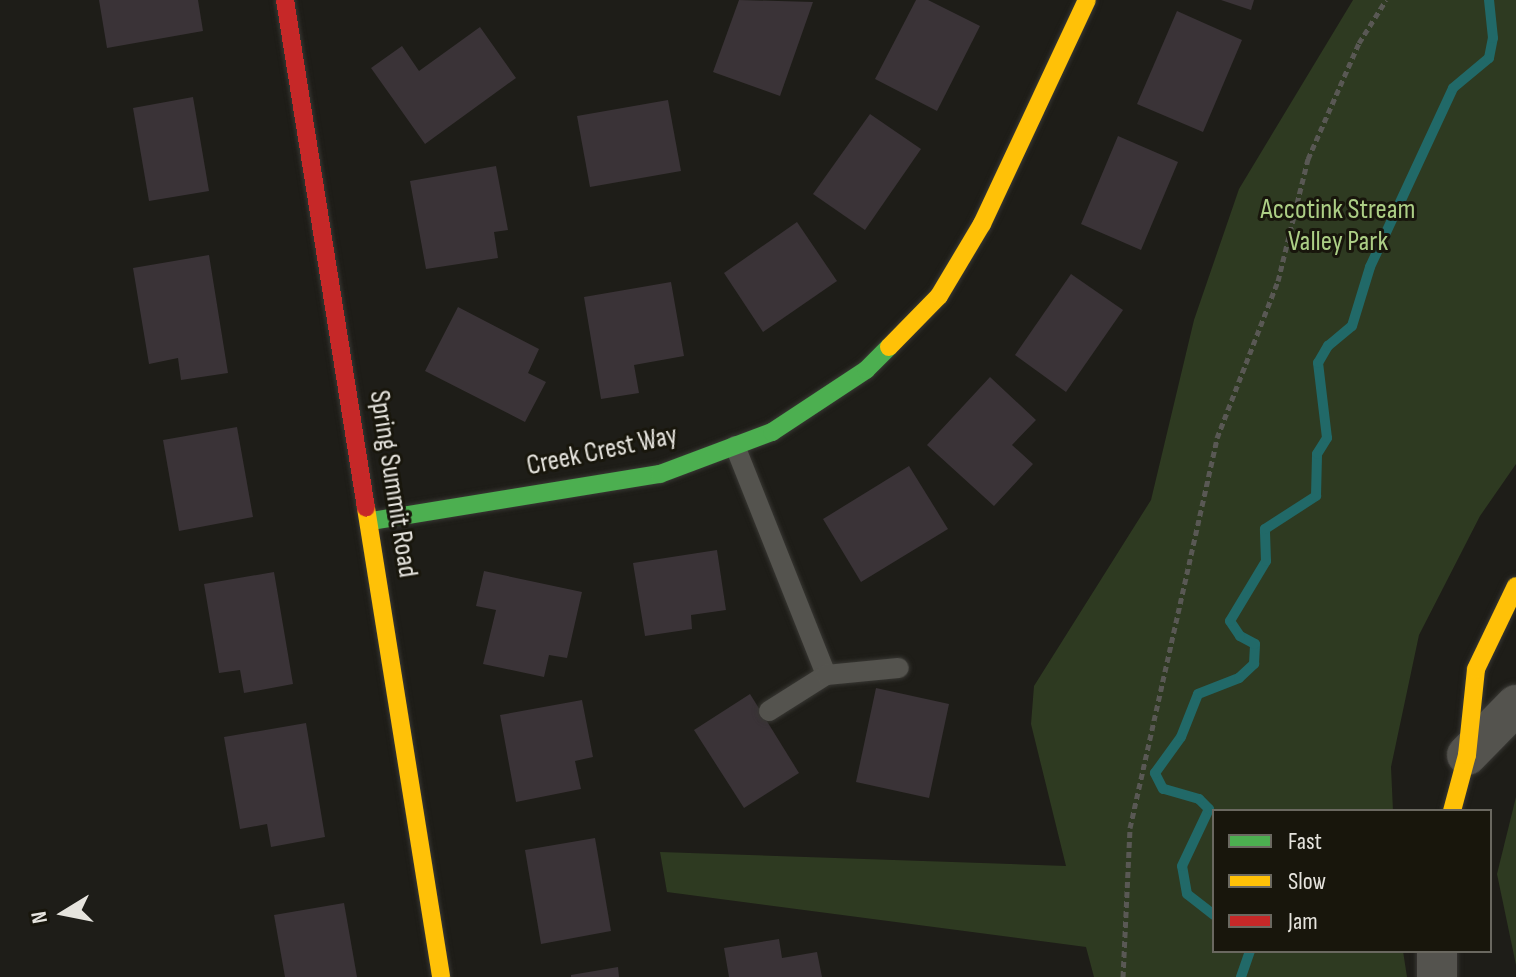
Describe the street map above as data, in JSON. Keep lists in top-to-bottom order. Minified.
{"streets":{"street":["Creek Crest Way","Spring Summit Road"]},"crossings":[["Creek Crest Way","Spring Summit Road"]],"parks":["Accotink Stream Valley Park"],"legend":["Fast","Slow","Jam"],"north":"left"}
